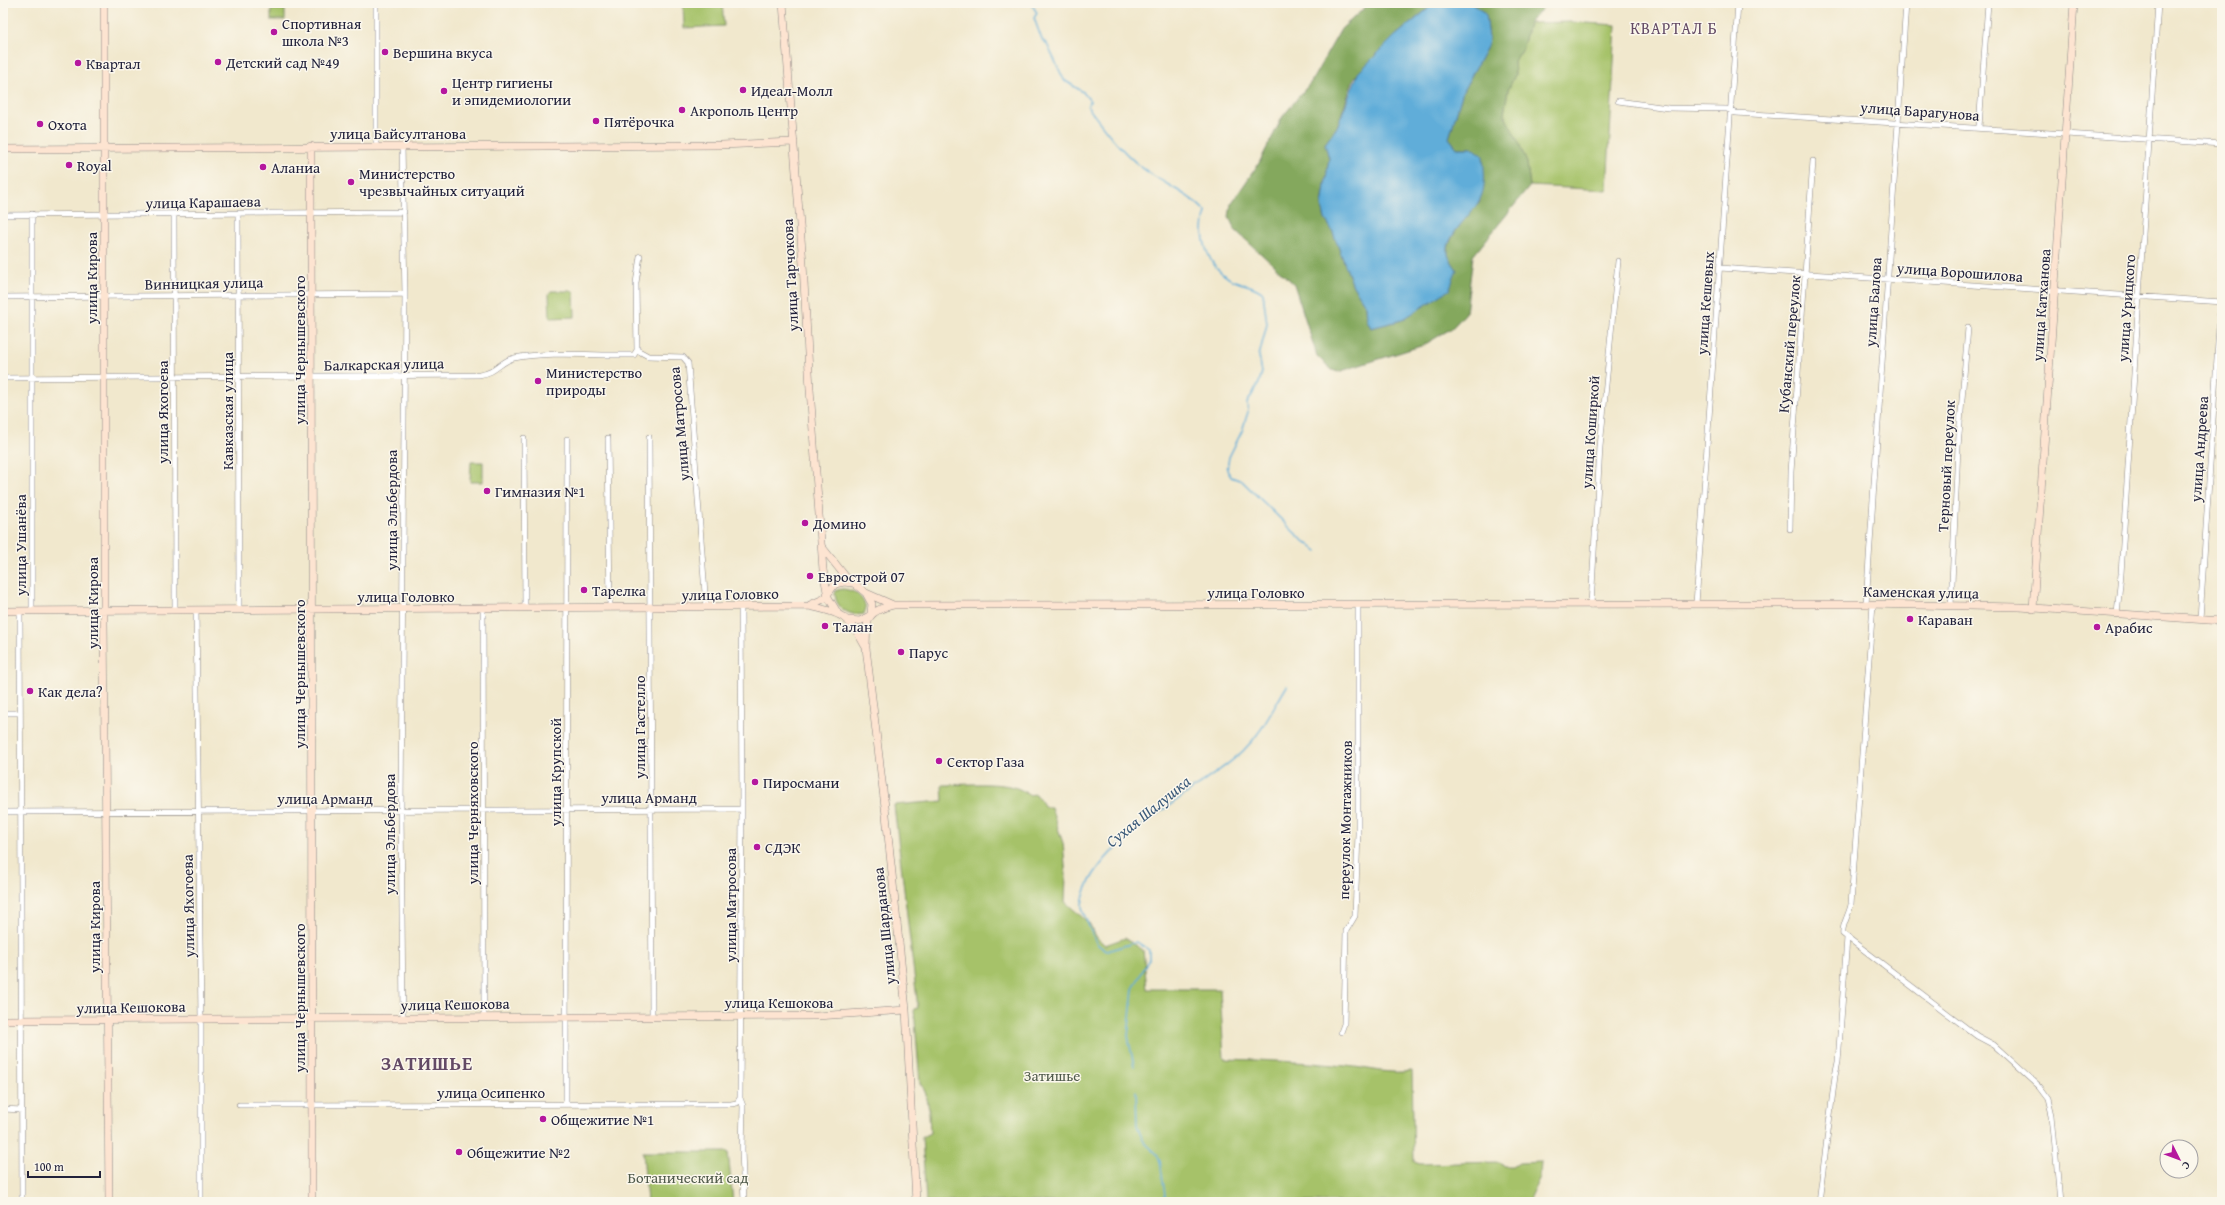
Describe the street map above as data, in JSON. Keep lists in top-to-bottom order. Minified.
{"streets":{"street":["улица Барагунова","улица Байсултанова","улица Карашаева","улица Ворошилова","улица Тарчокова","улица Кирова","Винницкая улица","улица Балова","улица Кешевых","улица Катханова","улица Урицкого","Кубанский переулок","улица Чернышевского","Балкарская улица","Кавказская улица","улица Яхогоева","улица Матросова","улица Коширкой","улица Андреева","Терновый переулок","улица Эльбердова","улица Ушанёва","улица Головко","Каменская улица","улица Гастелло","улица Крупской","улица Арманд","улица Черняховского","переулок Монтажников","улица Шарданова","улица Кешокова","улица Осипенко"]},"crossings":[["улица Барагунова","улица Балова"],["улица Барагунова","улица Кешевых"],["улица Барагунова","улица Катханова"],["улица Барагунова","улица Урицкого"],["улица Байсултанова","улица Тарчокова"],["улица Байсултанова","улица Кирова"],["улица Байсултанова","улица Чернышевского"],["улица Байсултанова","улица Эльбердова"],["улица Карашаева","улица Кирова"],["улица Карашаева","улица Чернышевского"],["улица Карашаева","Кавказская улица"],["улица Карашаева","улица Яхогоева"],["улица Карашаева","улица Эльбердова"],["улица Карашаева","улица Ушанёва"],["улица Ворошилова","улица Балова"],["улица Ворошилова","улица Кешевых"],["улица Ворошилова","улица Катханова"],["улица Ворошилова","улица Урицкого"],["улица Ворошилова","Кубанский переулок"],["улица Ворошилова","улица Андреева"],["улица Кирова","Винницкая улица"],["улица Кирова","Балкарская улица"],["улица Кирова","улица Головко"],["улица Кирова","улица Арманд"],["улица Кирова","улица Кешокова"],["Винницкая улица","улица Чернышевского"],["Винницкая улица","Кавказская улица"],["Винницкая улица","улица Яхогоева"],["Винницкая улица","улица Эльбердова"],["Винницкая улица","улица Ушанёва"],["улица Балова","Каменская улица"],["улица Кешевых","Каменская улица"],["улица Катханова","Каменская улица"],["улица Урицкого","Каменская улица"],["улица Чернышевского","Балкарская улица"],["улица Чернышевского","улица Головко"],["улица Чернышевского","улица Арманд"],["улица Чернышевского","улица Кешокова"],["улица Чернышевского","улица Осипенко"],["Балкарская улица","Кавказская улица"],["Балкарская улица","улица Яхогоева"],["Балкарская улица","улица Матросова"],["Балкарская улица","улица Эльбердова"],["Балкарская улица","улица Ушанёва"],["Кавказская улица","улица Головко"],["улица Яхогоева","улица Головко"],["улица Яхогоева","улица Арманд"],["улица Яхогоева","улица Кешокова"],["улица Матросова","улица Головко"],["улица Матросова","улица Арманд"],["улица Матросова","улица Кешокова"],["улица Матросова","улица Осипенко"],["улица Коширкой","улица Головко"],["улица Андреева","Каменская улица"],["Терновый переулок","Каменская улица"],["улица Эльбердова","улица Головко"],["улица Эльбердова","улица Арманд"],["улица Эльбердова","улица Кешокова"],["улица Ушанёва","улица Головко"],["улица Головко","Каменская улица"],["улица Головко","улица Гастелло"],["улица Головко","улица Крупской"],["улица Головко","улица Черняховского"],["улица Головко","переулок Монтажников"],["улица Гастелло","улица Арманд"],["улица Гастелло","улица Кешокова"],["улица Крупской","улица Арманд"],["улица Крупской","улица Кешокова"],["улица Крупской","улица Осипенко"],["улица Арманд","улица Черняховского"],["улица Черняховского","улица Кешокова"],["улица Шарданова","улица Кешокова"]],"districts":["КВАРТАЛ Б","ЗАТИШЬЕ"],"water":["Сухая Шалушка"],"parks":["Затишье","Ботанический сад"],"places":["Спортивная школа №3","Вершина вкуса","Детский сад №49","Квартал","Идеал-Молл","Центр гигиены и эпидемиологии","Акрополь Центр","Пятёрочка","Охота","Royal","Аланиа","Министерство чрезвычайных ситуаций","Министерство природы","Гимназия №1","Домино","Еврострой 07","Тарелка","Караван","Талан","Арабис","Парус","Как дела?","Сектор Газа","Пиросмани","СДЭК","Общежитие №1","Общежитие №2"],"scale_bar":"100 m","north":"bottom right"}
